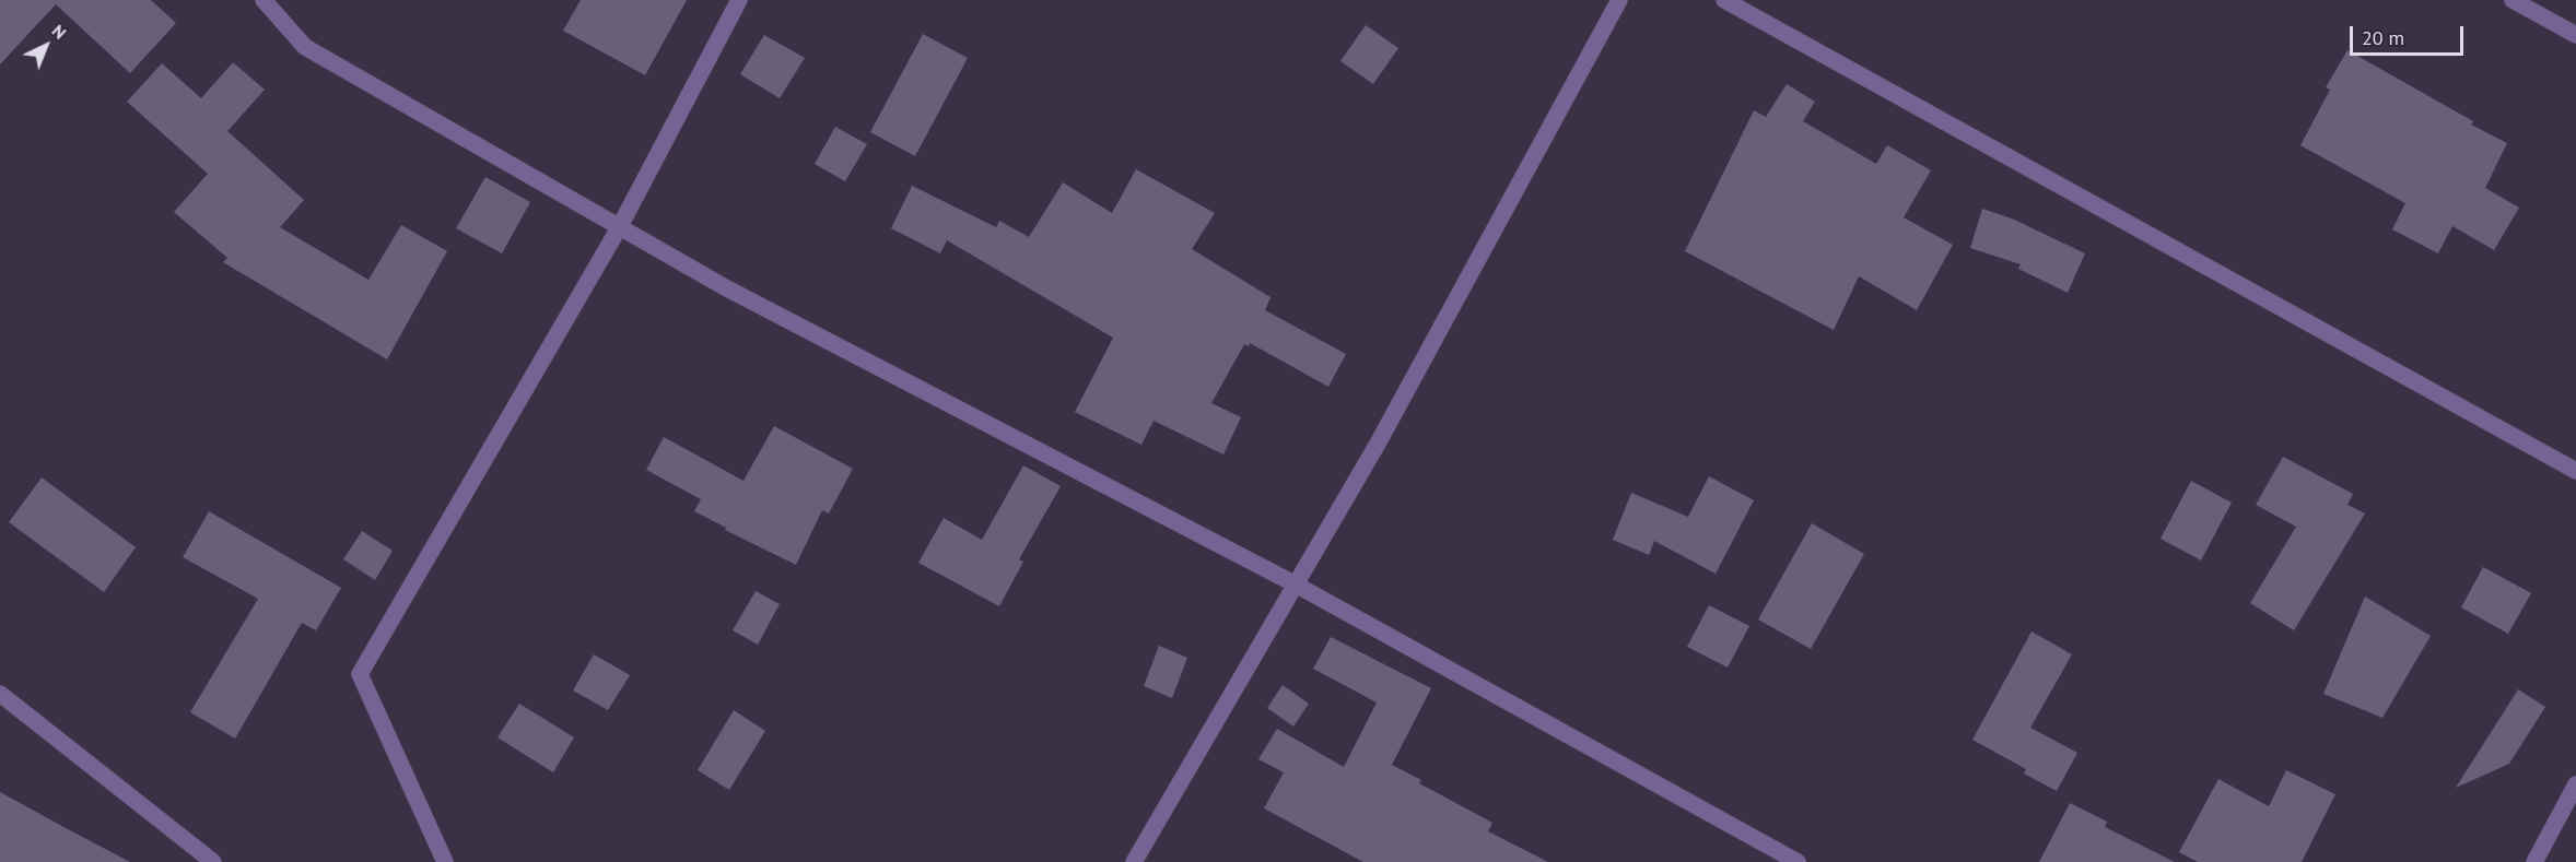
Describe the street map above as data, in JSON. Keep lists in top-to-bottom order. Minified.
{"scale_bar":"20 m","north":"top right"}
